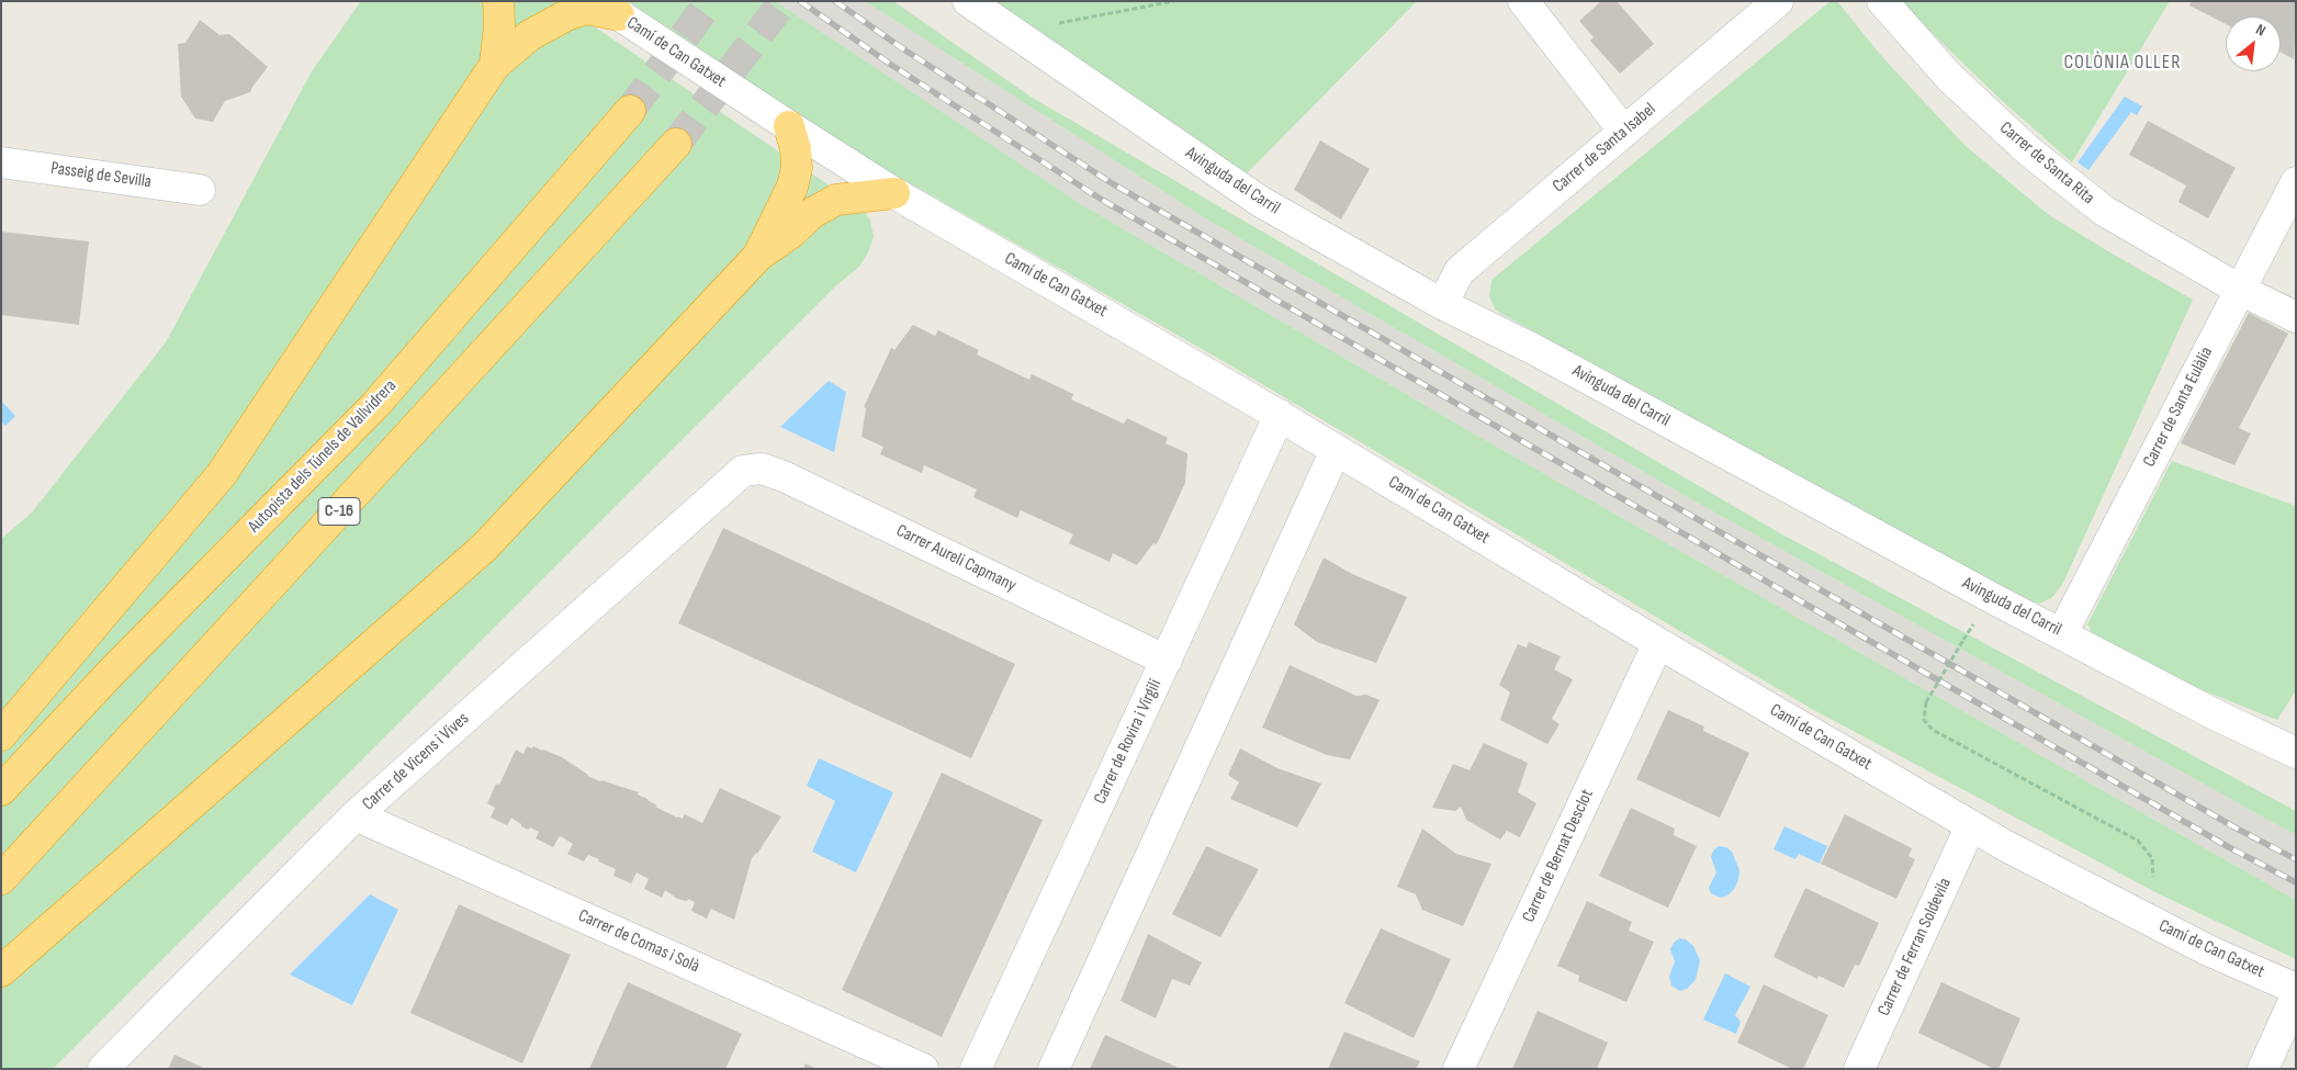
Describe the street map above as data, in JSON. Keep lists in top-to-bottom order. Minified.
{"streets":{"highway":["Autopista dels Túnels de Vallvidrera","C-16"],"street":["Camí de Can Gatxet","Carrer de Santa Isabel","Carrer de Santa Rita","Passeig de Sevilla","Avinguda del Carril","Carrer de Santa Eulàlia","Carrer Aureli Capmany","Carrer de Rovira i Virgili","Carrer de Vicens i Vives","Carrer de Bernat Desclot","Carrer de Comas i Solà","Carrer de Ferran Soldevila"]},"crossings":[["Camí de Can Gatxet","Carrer de Rovira i Virgili"],["Camí de Can Gatxet","Carrer de Bernat Desclot"],["Camí de Can Gatxet","Carrer de Ferran Soldevila"],["Carrer de Santa Isabel","Avinguda del Carril"],["Carrer de Santa Rita","Carrer de Santa Eulàlia"],["Avinguda del Carril","Carrer de Santa Eulàlia"],["Carrer Aureli Capmany","Carrer de Rovira i Virgili"],["Carrer Aureli Capmany","Carrer de Vicens i Vives"],["Carrer de Vicens i Vives","Carrer de Comas i Solà"]],"districts":["COLÒNIA OLLER"],"north":"top right"}
